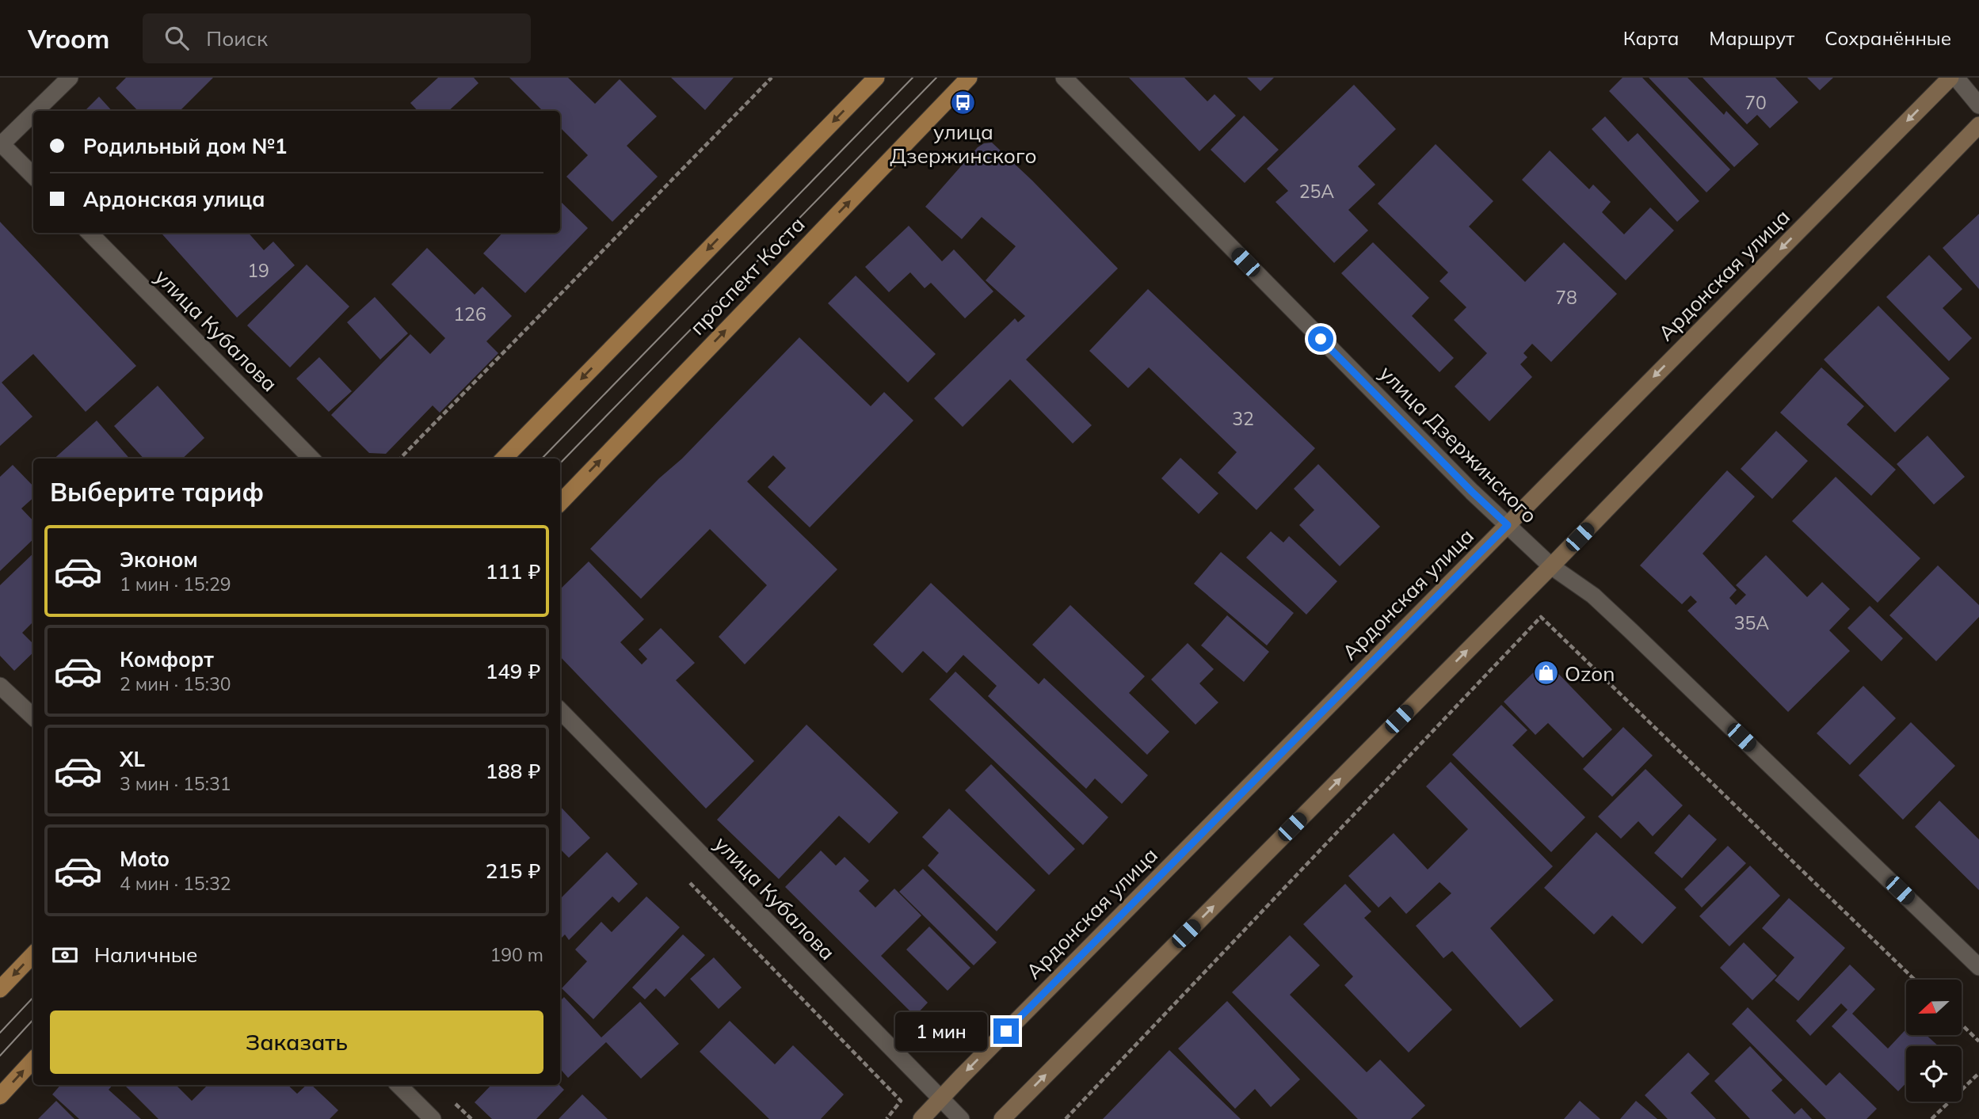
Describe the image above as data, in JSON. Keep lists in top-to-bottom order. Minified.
{"streets":{"main road":["Ардонская улица","проспект Коста"],"street":["улица Кубалова","улица Дзержинского"]},"crossings":[["Ардонская улица","улица Кубалова"],["Ардонская улица","улица Дзержинского"]],"places":{"bus stop":["улица Дзержинского"],"shop":["Ozon"]},"house_numbers":["70","25А","19","78","126","32","35А"],"north":"left","page":{"header":"Vroom","search":"Поиск","nav":["Карта","Маршрут","Сохранённые"],"banner":["Родильный дом №1","Ардонская улица"],"heading":"Выберите тариф","list":[{"name":"Эконом","note":"1 мин · 15:29","value":"111 ₽"},{"name":"Комфорт","note":"2 мин · 15:30","value":"149 ₽"},{"name":"XL","note":"3 мин · 15:31","value":"188 ₽"},{"name":"Moto","note":"4 мин · 15:32","value":"215 ₽"}],"pay":["Наличные","190 m"],"buttons":"Заказать","bubble":"1 мин"}}
